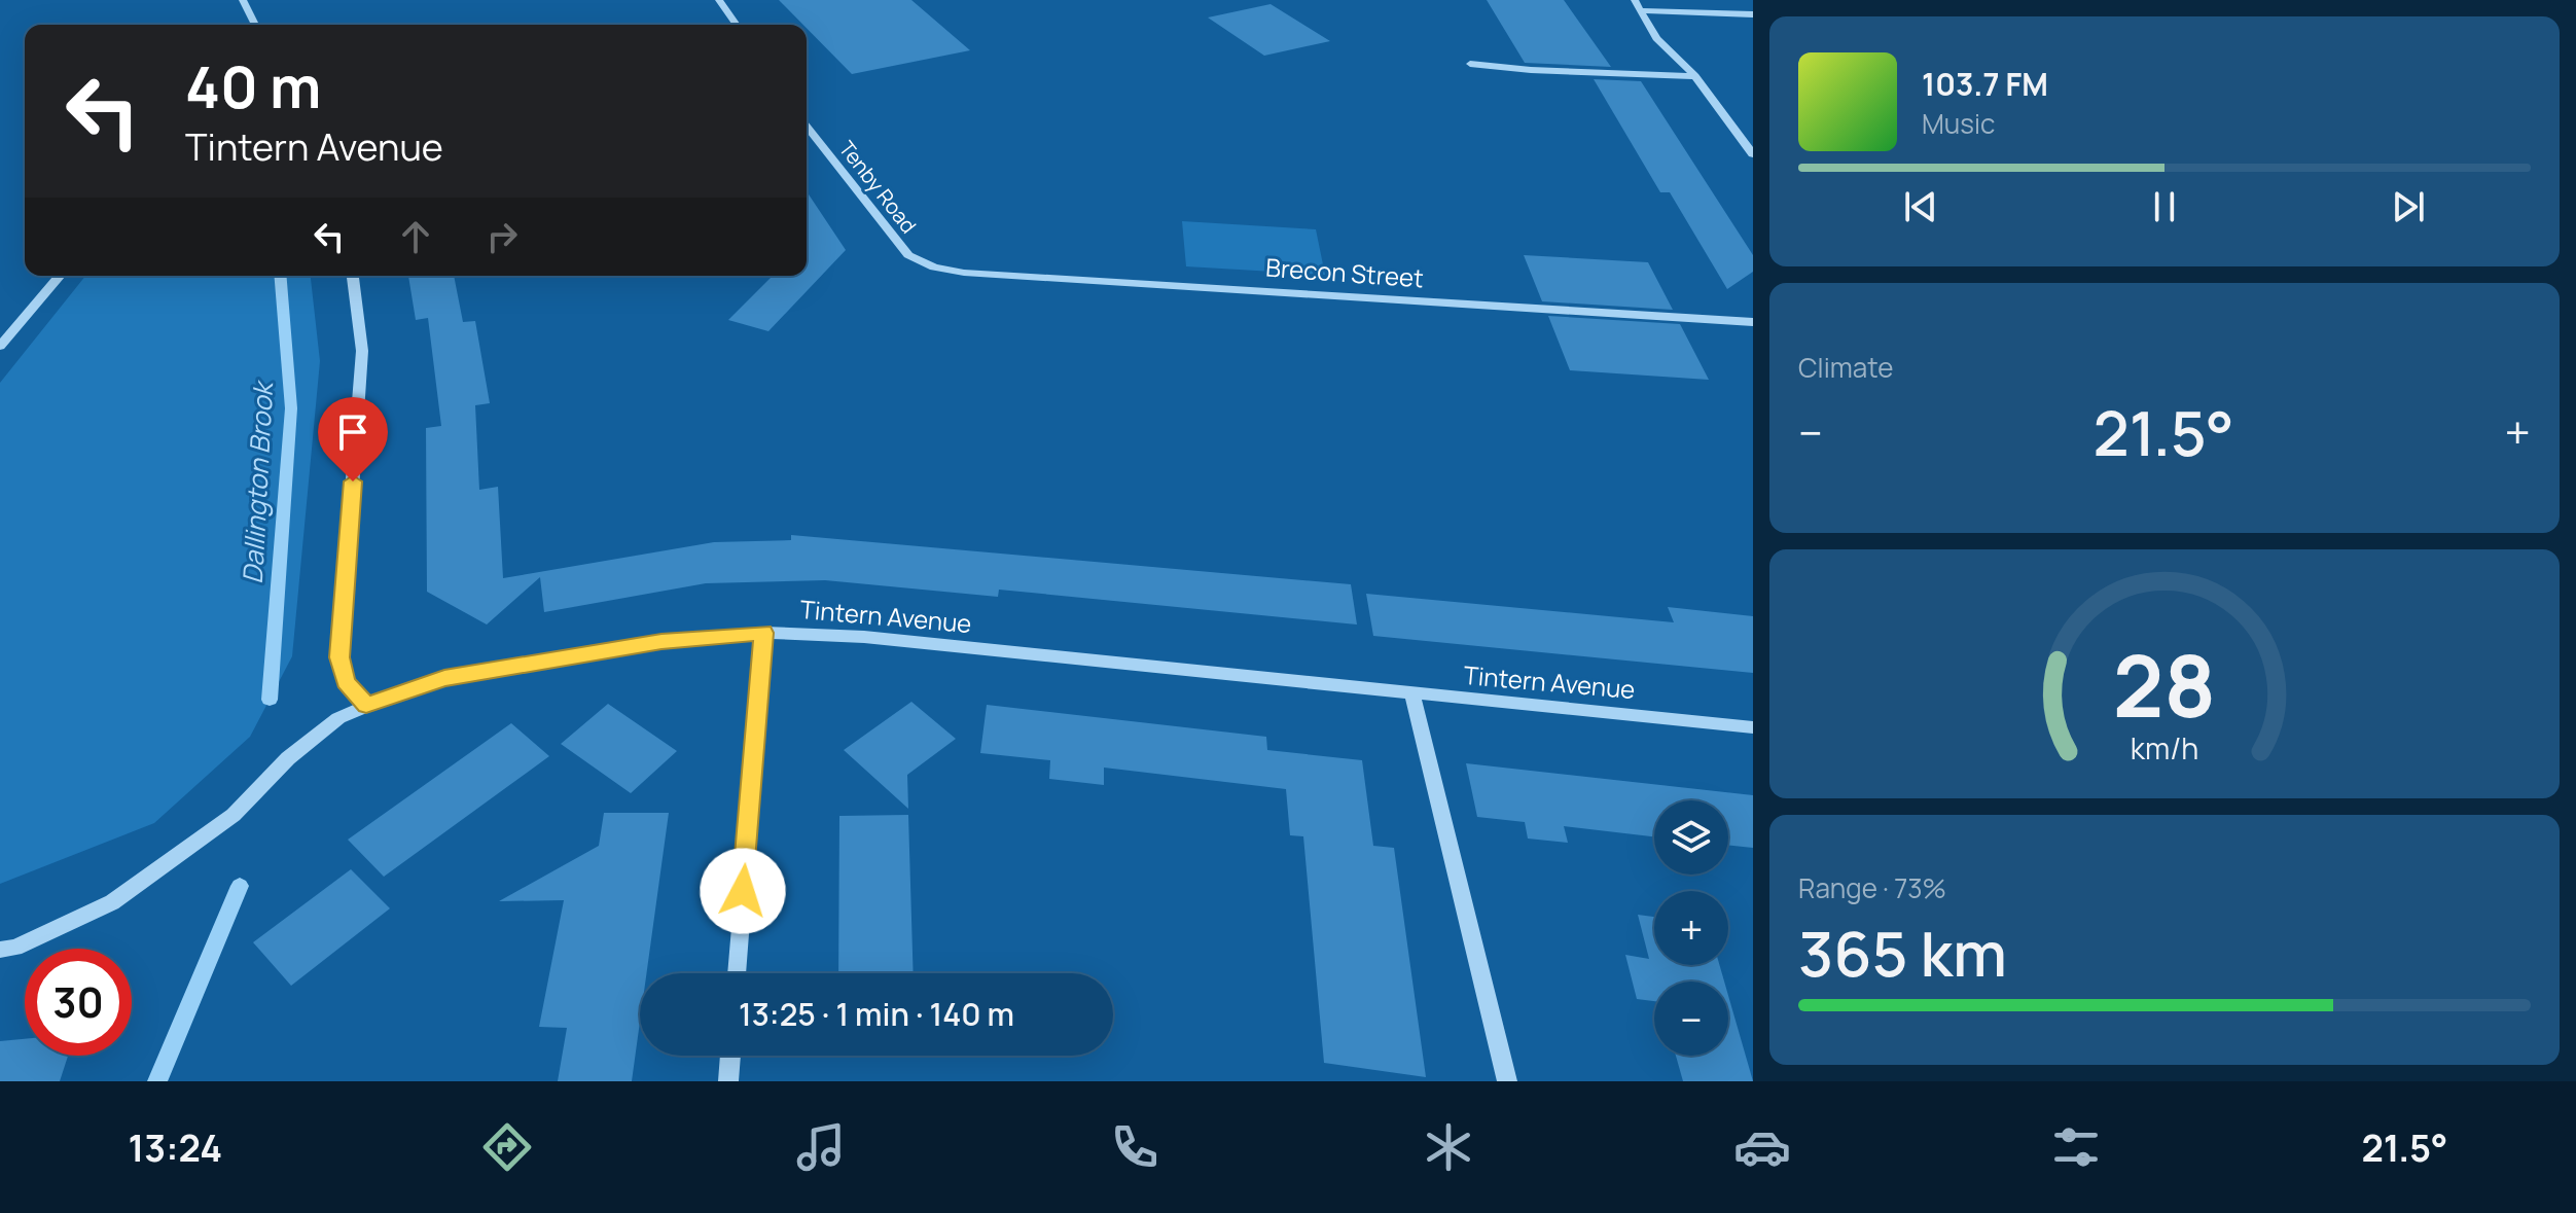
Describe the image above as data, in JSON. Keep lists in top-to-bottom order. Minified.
{"streets":{"street":["Tenby Road","Brecon Street","Tintern Avenue"]},"crossings":[["Tenby Road","Brecon Street"]],"water":["Dallington Brook"],"page":{"turn":["40 m","Tintern Avenue"],"song":["103.7 FM","Music"],"tile":["Climate",["Range · 73%","365 km"]],"heat":["−","21.5°","+"],"map_buttons":["+","−"],"limit":"30","trip":"13:25 · 1 min · 140 m","tabs":["13:24","21.5°"],"gauge":["28","km/h"]}}
